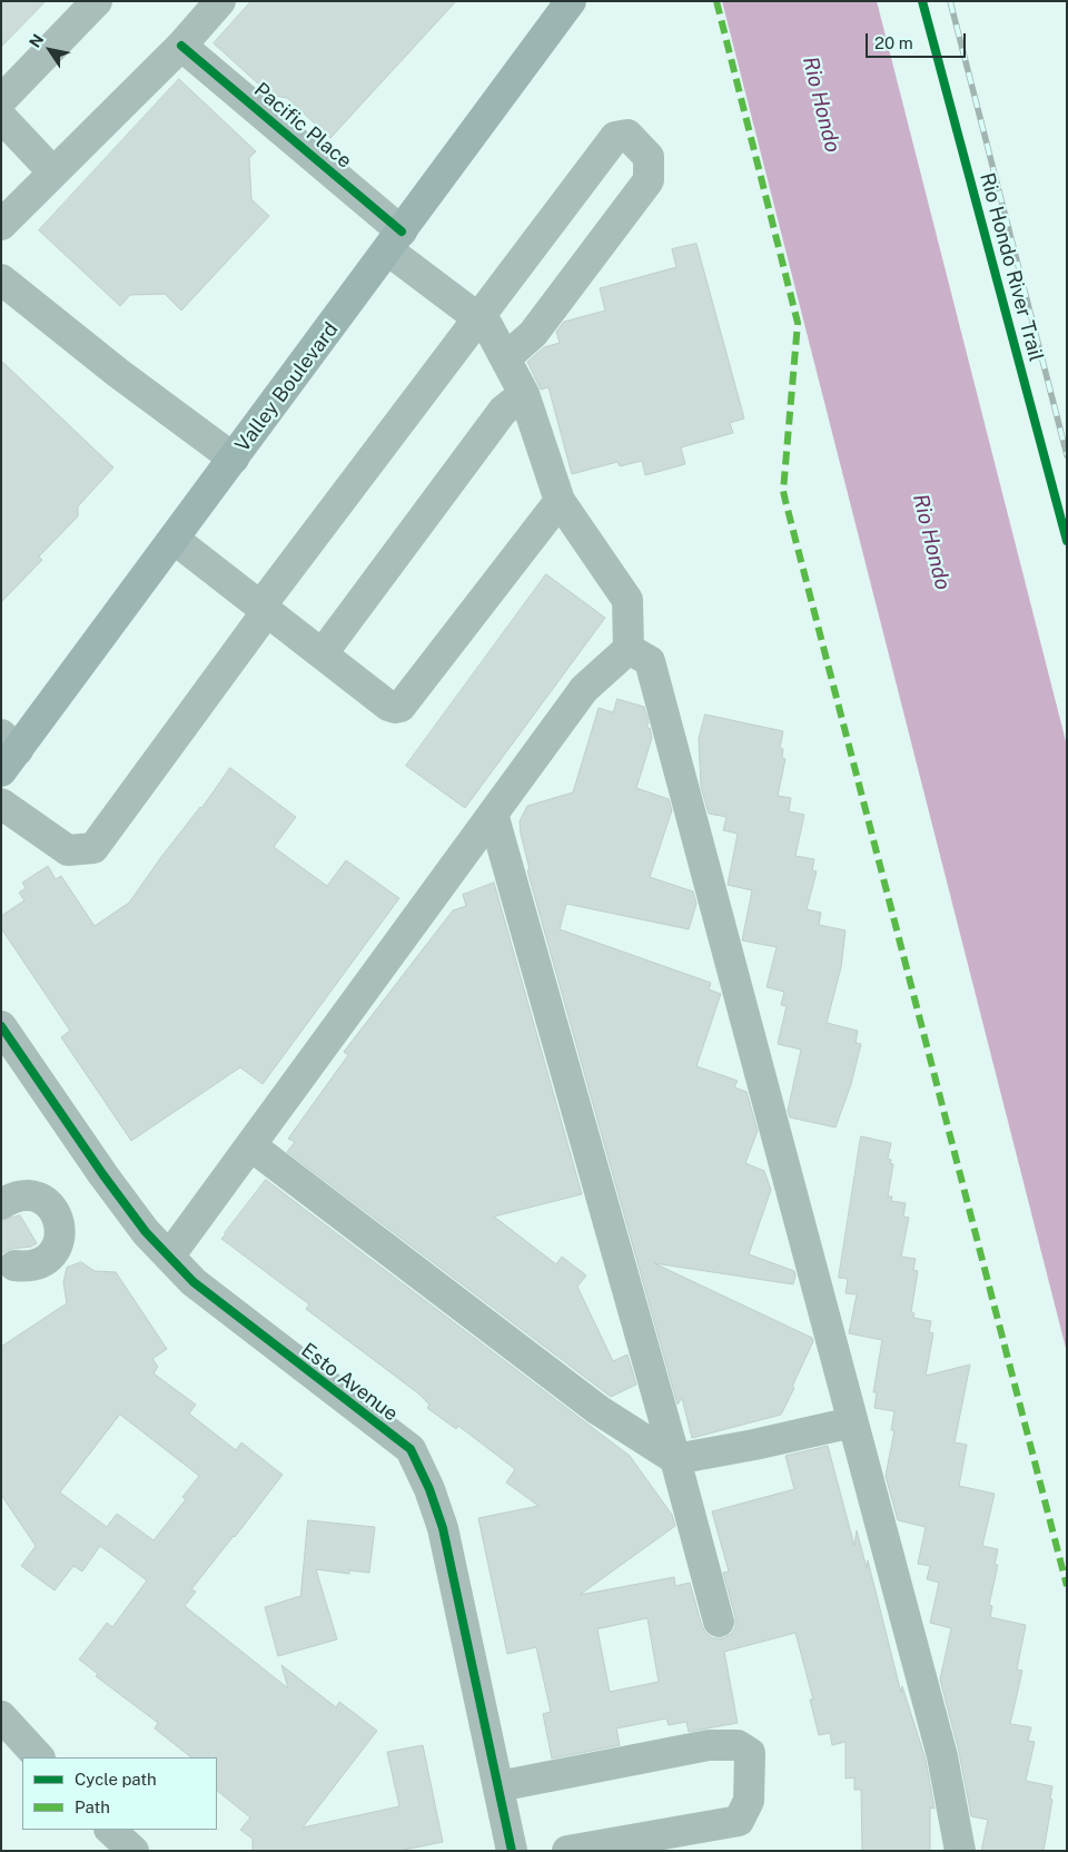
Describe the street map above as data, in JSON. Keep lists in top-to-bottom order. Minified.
{"streets":{"main road":["Valley Boulevard"],"street":["Pacific Place","Esto Avenue"],"cycle path":["Rio Hondo River Trail"]},"crossings":[["Pacific Place","Valley Boulevard"]],"water":["Rio Hondo"],"legend":["Cycle path","Path"],"scale_bar":"20 m","north":"top left"}
